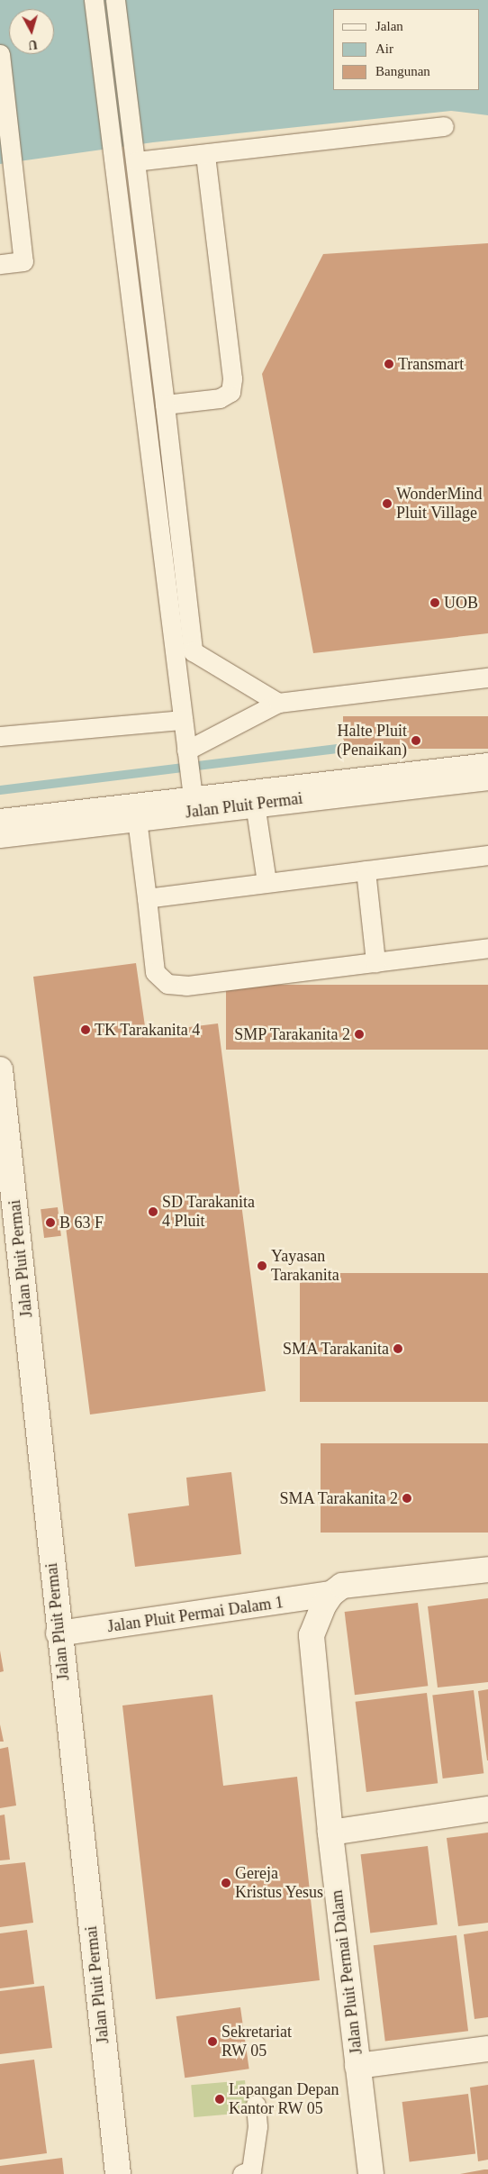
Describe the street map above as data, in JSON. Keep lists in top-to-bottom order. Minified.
{"streets":{"street":["Jalan Pluit Permai","Jalan Pluit Permai Dalam 1","Jalan Pluit Permai Dalam"]},"crossings":[["Jalan Pluit Permai","Jalan Pluit Permai Dalam 1"],["Jalan Pluit Permai Dalam 1","Jalan Pluit Permai Dalam"]],"places":["Transmart","WonderMind Pluit Village","UOB","Halte Pluit (Penaikan)","TK Tarakanita 4","SMP Tarakanita 2","SD Tarakanita 4 Pluit","B 63 F","Yayasan Tarakanita","SMA Tarakanita","SMA Tarakanita 2","Gereja Kristus Yesus","Sekretariat RW 05","Lapangan Depan Kantor RW 05"],"legend":["Jalan","Air","Bangunan"],"north":"bottom"}
